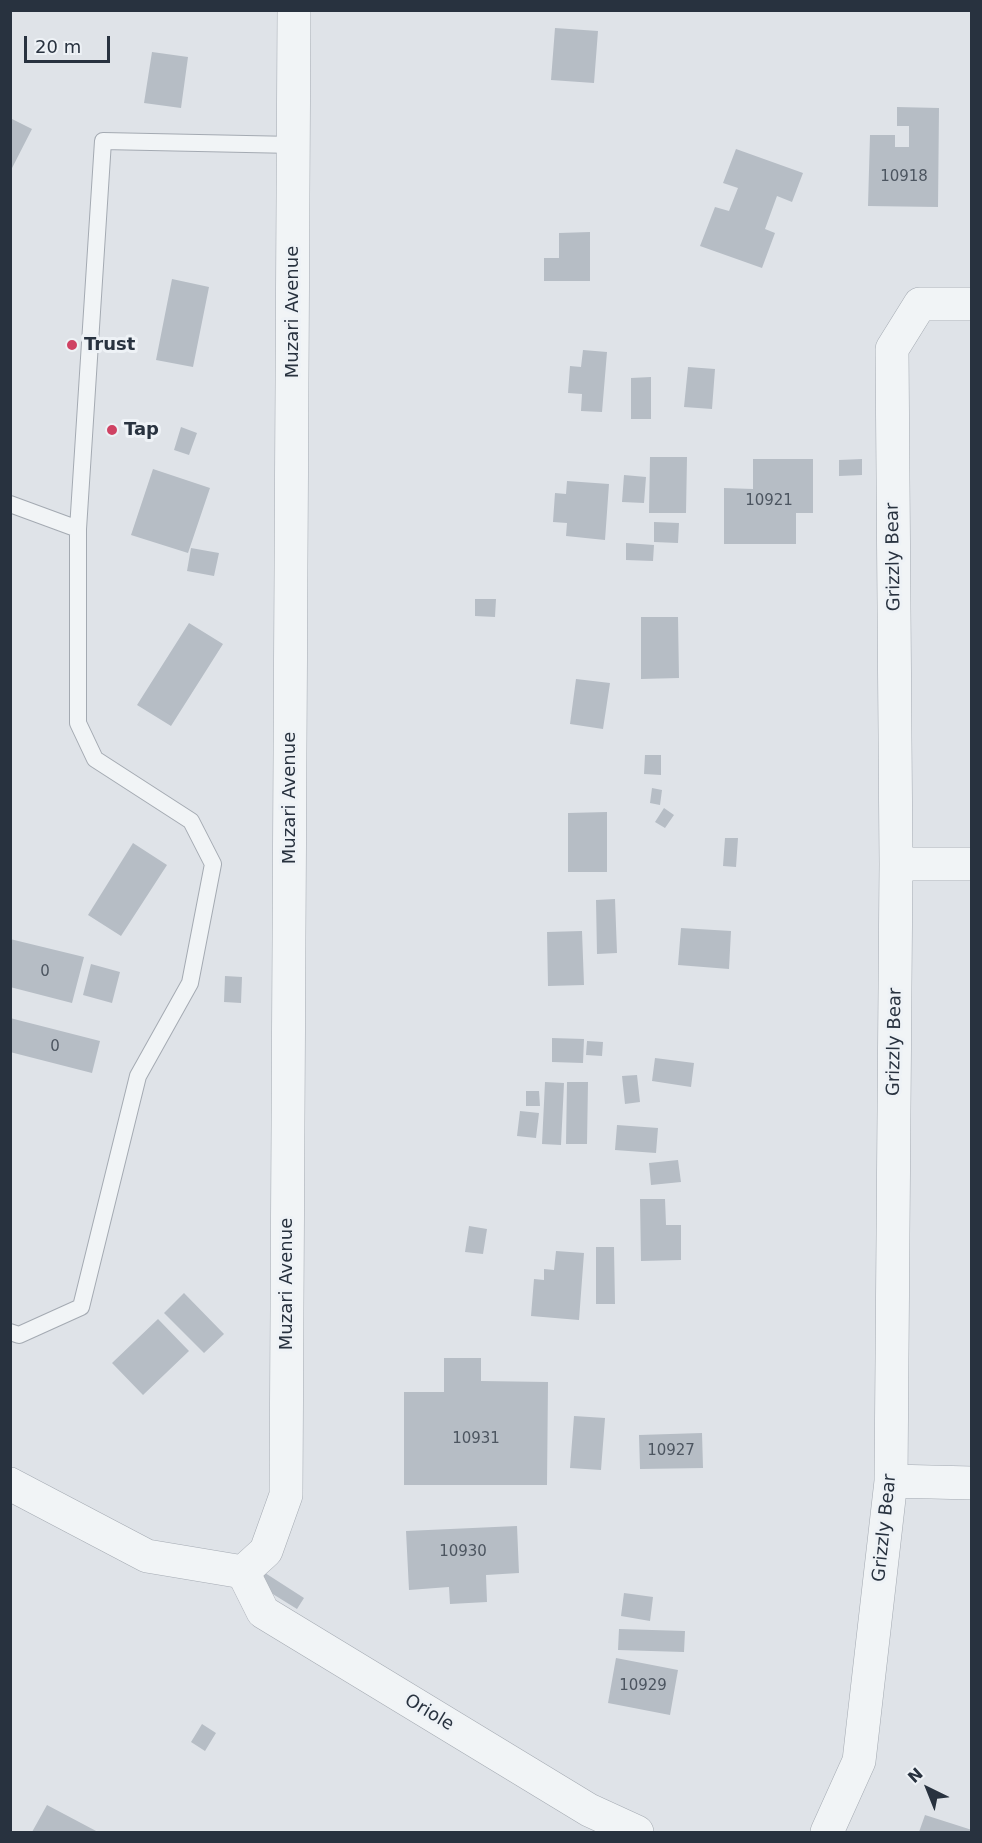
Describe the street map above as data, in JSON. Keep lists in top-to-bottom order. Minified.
{"streets":{"street":["Muzari Avenue","Grizzly Bear","Oriole"]},"crossings":[["Muzari Avenue","Oriole"]],"places":["Trust","Tap"],"house_numbers":["10918","10921","0","0","10931","10927","10930","10929"],"scale_bar":"20 m","north":"top left"}
